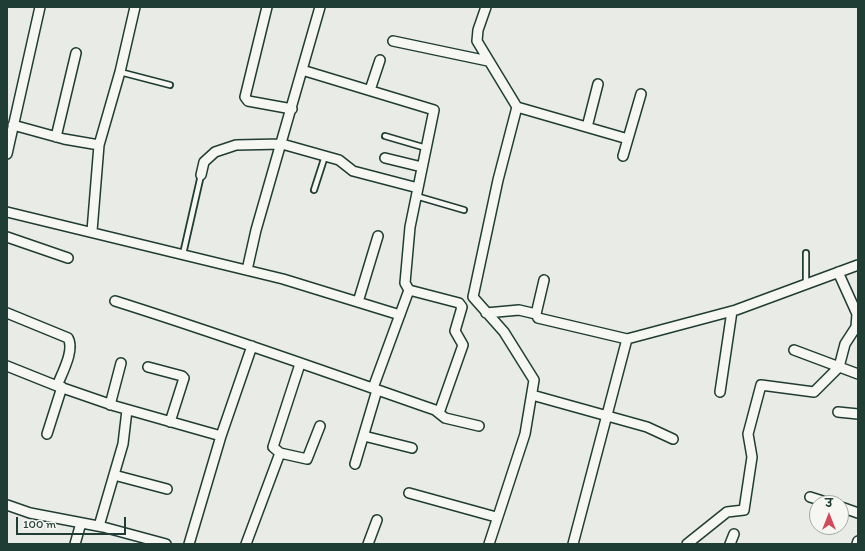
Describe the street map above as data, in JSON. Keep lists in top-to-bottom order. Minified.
{"scale_bar":"100 m","north":"top"}
